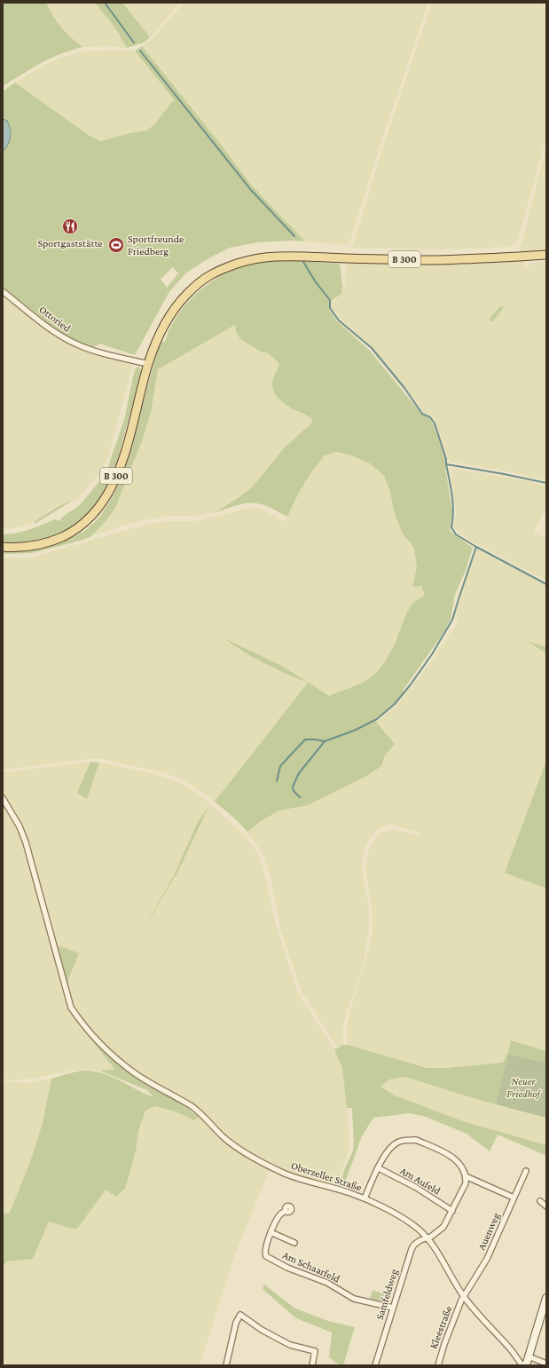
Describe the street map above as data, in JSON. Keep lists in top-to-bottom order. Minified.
{"streets":{"main road":["B 300"],"street":["Ottoried","Oberzeller Straße","Am Aufeld","Auenweg","Am Schaarfeld","Samfeldweg","Kleestraße"]},"crossings":[["B 300","Ottoried"],["Oberzeller Straße","Auenweg"],["Oberzeller Straße","Samfeldweg"],["Oberzeller Straße","Kleestraße"],["Am Aufeld","Samfeldweg"],["Auenweg","Kleestraße"],["Am Schaarfeld","Samfeldweg"]],"parks":["Neuer Friedhof"],"places":{"restaurant":["Sportgaststätte"],"sports":["Sportfreunde Friedberg"]}}
